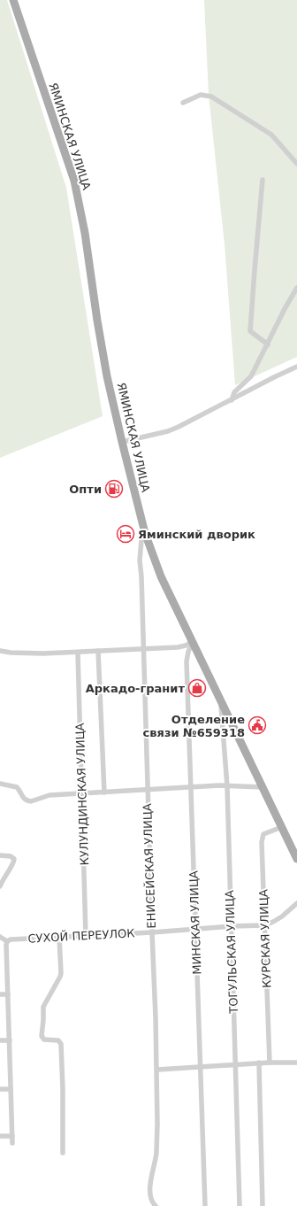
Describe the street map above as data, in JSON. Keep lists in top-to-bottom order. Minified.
{"streets":{"main road":["ЯМИНСКАЯ УЛИЦА"],"street":["КУЛУНДИНСКАЯ УЛИЦА","ЕНИСЕЙСКАЯ УЛИЦА","МИНСКАЯ УЛИЦА","СУХОЙ ПЕРЕУЛОК","КУРСКАЯ УЛИЦА","ТОГУЛЬСКАЯ УЛИЦА"]},"crossings":[["ЯМИНСКАЯ УЛИЦА","ЕНИСЕЙСКАЯ УЛИЦА"],["ЯМИНСКАЯ УЛИЦА","МИНСКАЯ УЛИЦА"],["ЯМИНСКАЯ УЛИЦА","КУРСКАЯ УЛИЦА"],["ЯМИНСКАЯ УЛИЦА","ТОГУЛЬСКАЯ УЛИЦА"],["КУЛУНДИНСКАЯ УЛИЦА","СУХОЙ ПЕРЕУЛОК"],["ЕНИСЕЙСКАЯ УЛИЦА","СУХОЙ ПЕРЕУЛОК"],["МИНСКАЯ УЛИЦА","СУХОЙ ПЕРЕУЛОК"],["СУХОЙ ПЕРЕУЛОК","КУРСКАЯ УЛИЦА"],["СУХОЙ ПЕРЕУЛОК","ТОГУЛЬСКАЯ УЛИЦА"]],"places":{"fuel station":["Опти"],"hotel":["Яминский дворик"],"shop":["Аркадо-гранит"],"public building":["Отделение связи №659318"]}}
